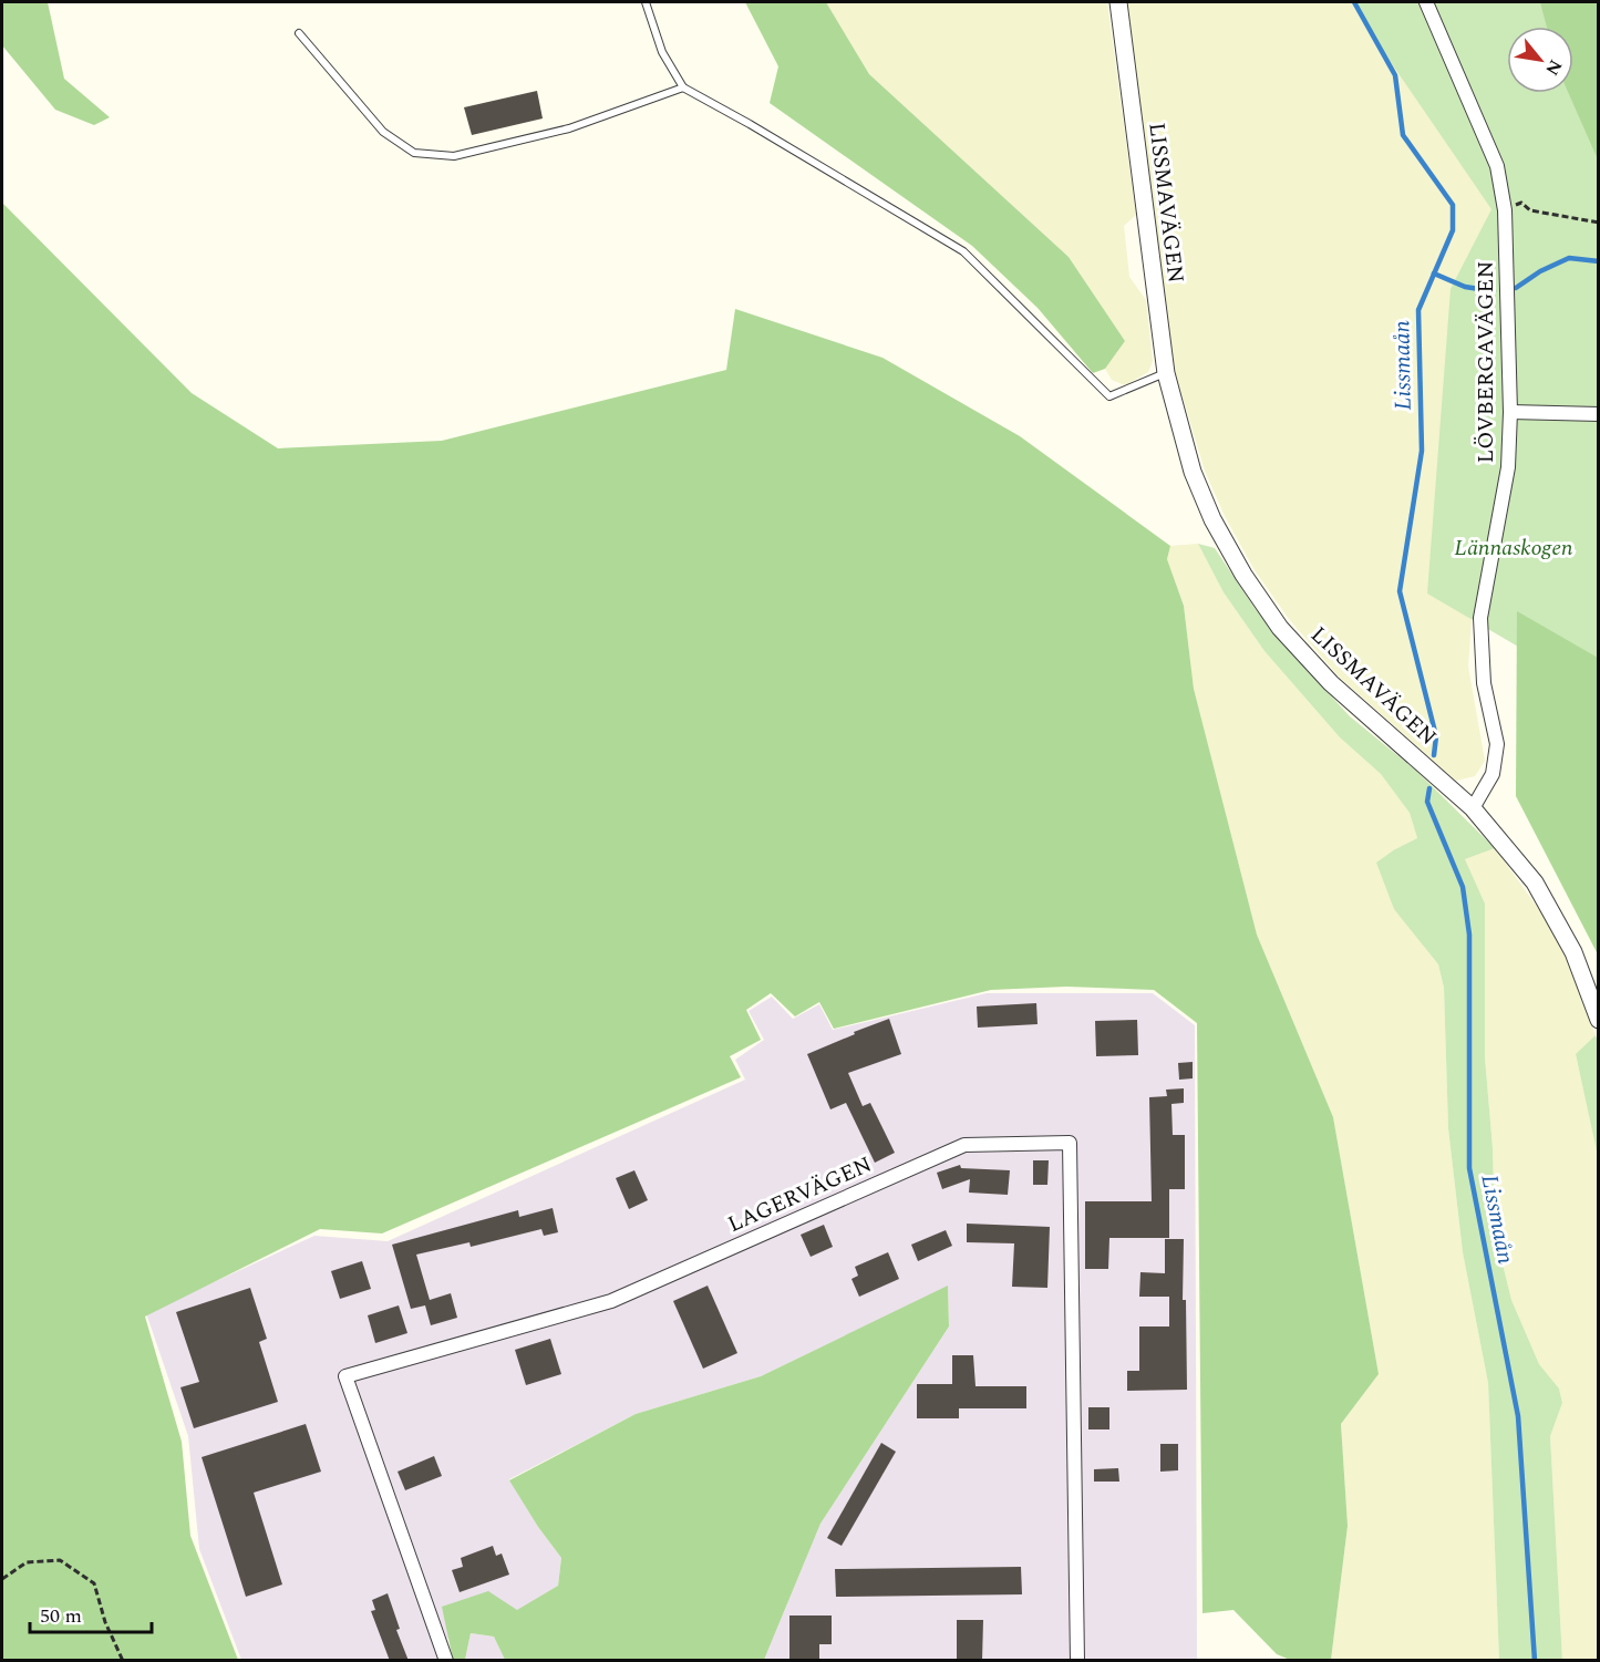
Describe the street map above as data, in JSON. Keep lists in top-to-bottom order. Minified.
{"streets":{"street":["LISSMAVÄGEN","LÖVBERGAVÄGEN","LAGERVÄGEN"]},"crossings":[["LISSMAVÄGEN","LÖVBERGAVÄGEN"]],"water":["Lissmaån"],"parks":["Lännaskogen"],"scale_bar":"50 m","north":"bottom right"}
